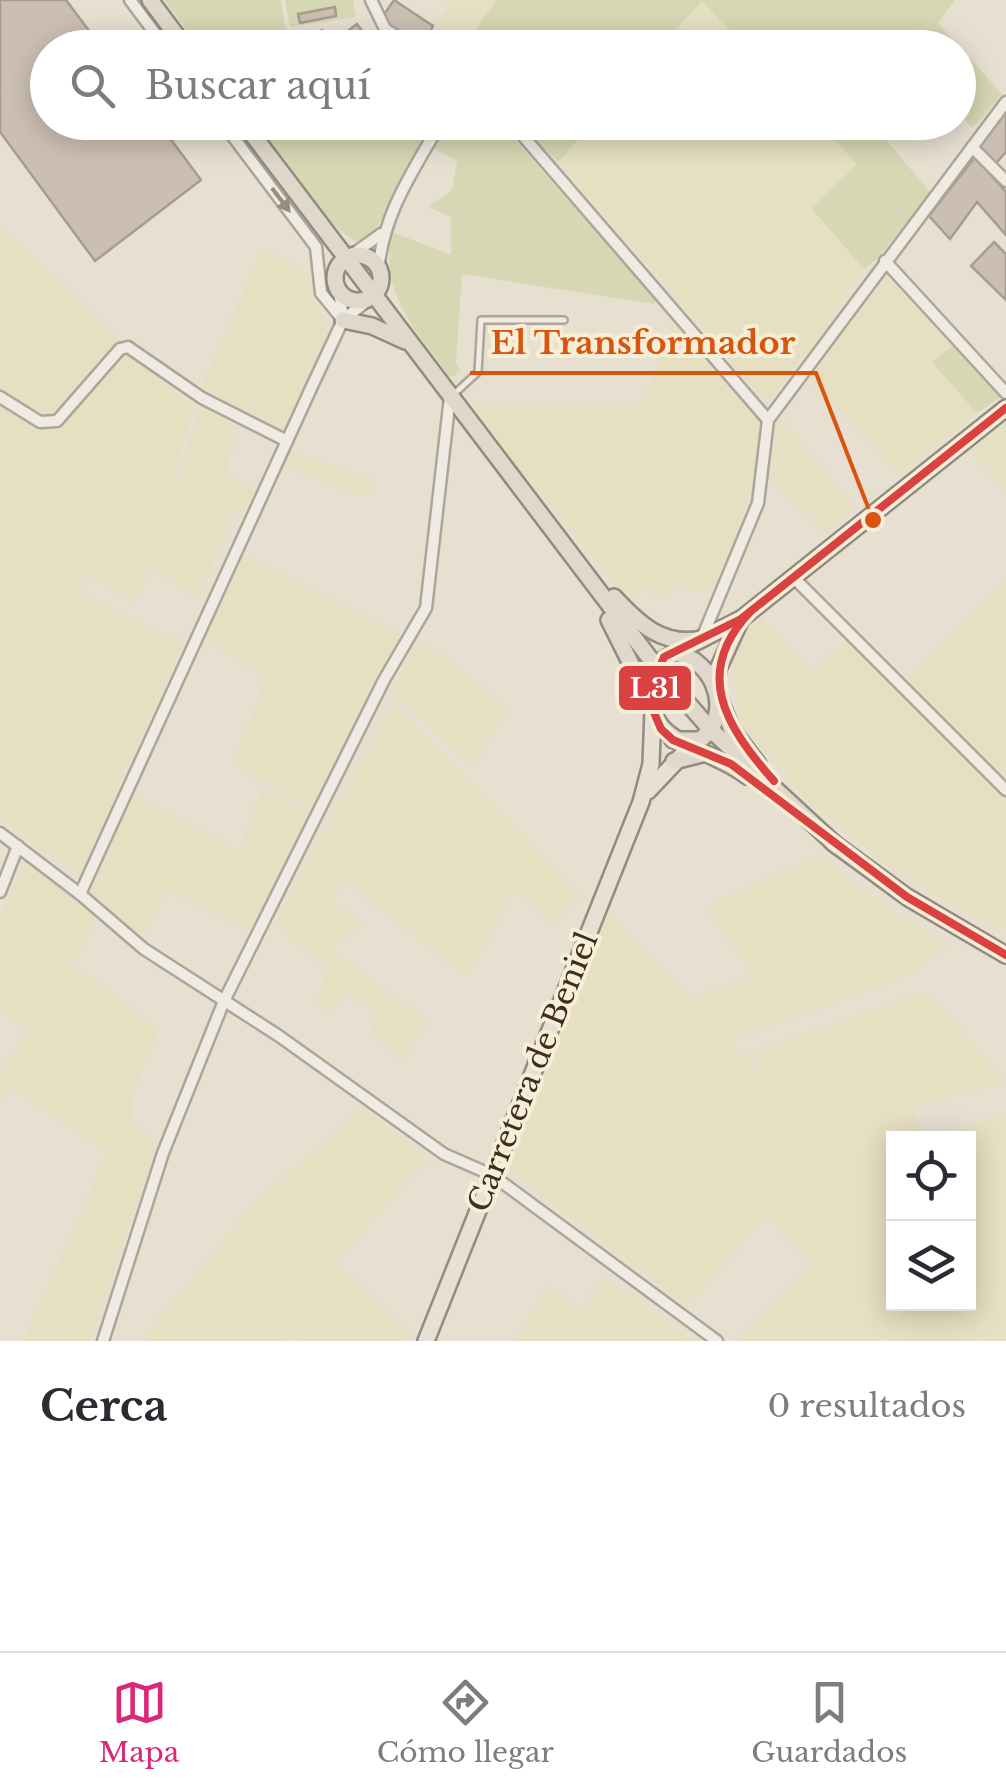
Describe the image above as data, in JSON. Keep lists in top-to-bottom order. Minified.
{"streets":{"main road":["Carretera de Beniel"]},"places":["El Transformador"],"lines":["transit line L31"],"page":{"search":"Buscar aquí","heading":["Cerca","0 resultados"],"nav":["Mapa","Cómo llegar","Guardados"]}}
